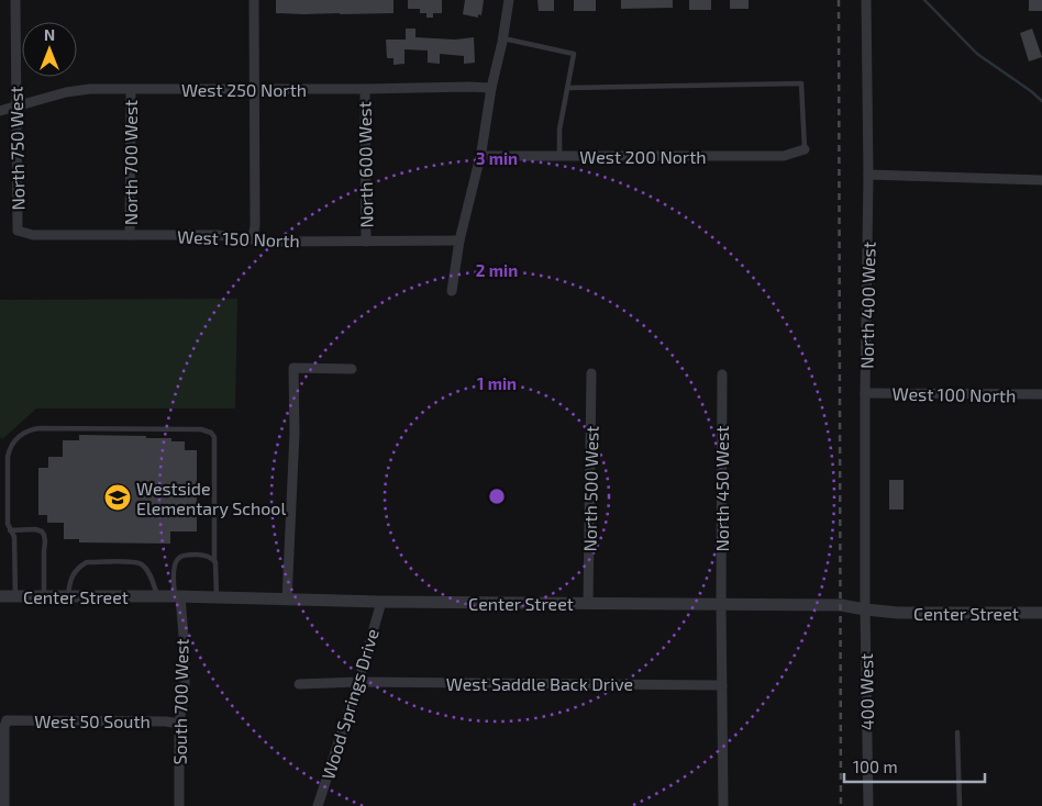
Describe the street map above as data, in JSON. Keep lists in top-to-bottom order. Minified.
{"streets":{"street":["West 250 North","North 750 West","West 200 North","North 700 West","North 600 West","West 150 North","North 400 West","West 100 North","North 500 West","North 450 West","Center Street","West Saddle Back Drive","400 West","South 700 West","Wood Springs Drive","West 50 South"]},"crossings":[["West 250 North","North 750 West"],["West 250 North","North 700 West"],["West 250 North","North 600 West"],["North 750 West","West 150 North"],["North 700 West","West 150 North"],["North 600 West","West 150 North"],["North 400 West","West 100 North"],["North 400 West","Center Street"],["North 400 West","400 West"],["North 500 West","Center Street"],["North 450 West","Center Street"],["North 450 West","West Saddle Back Drive"],["Center Street","400 West"],["Center Street","South 700 West"],["Center Street","Wood Springs Drive"],["West Saddle Back Drive","Wood Springs Drive"],["South 700 West","West 50 South"]],"places":{"school or university":["Westside Elementary School"]},"scale_bar":"100 m","north":"top","rings":["3 min","2 min","1 min"]}
